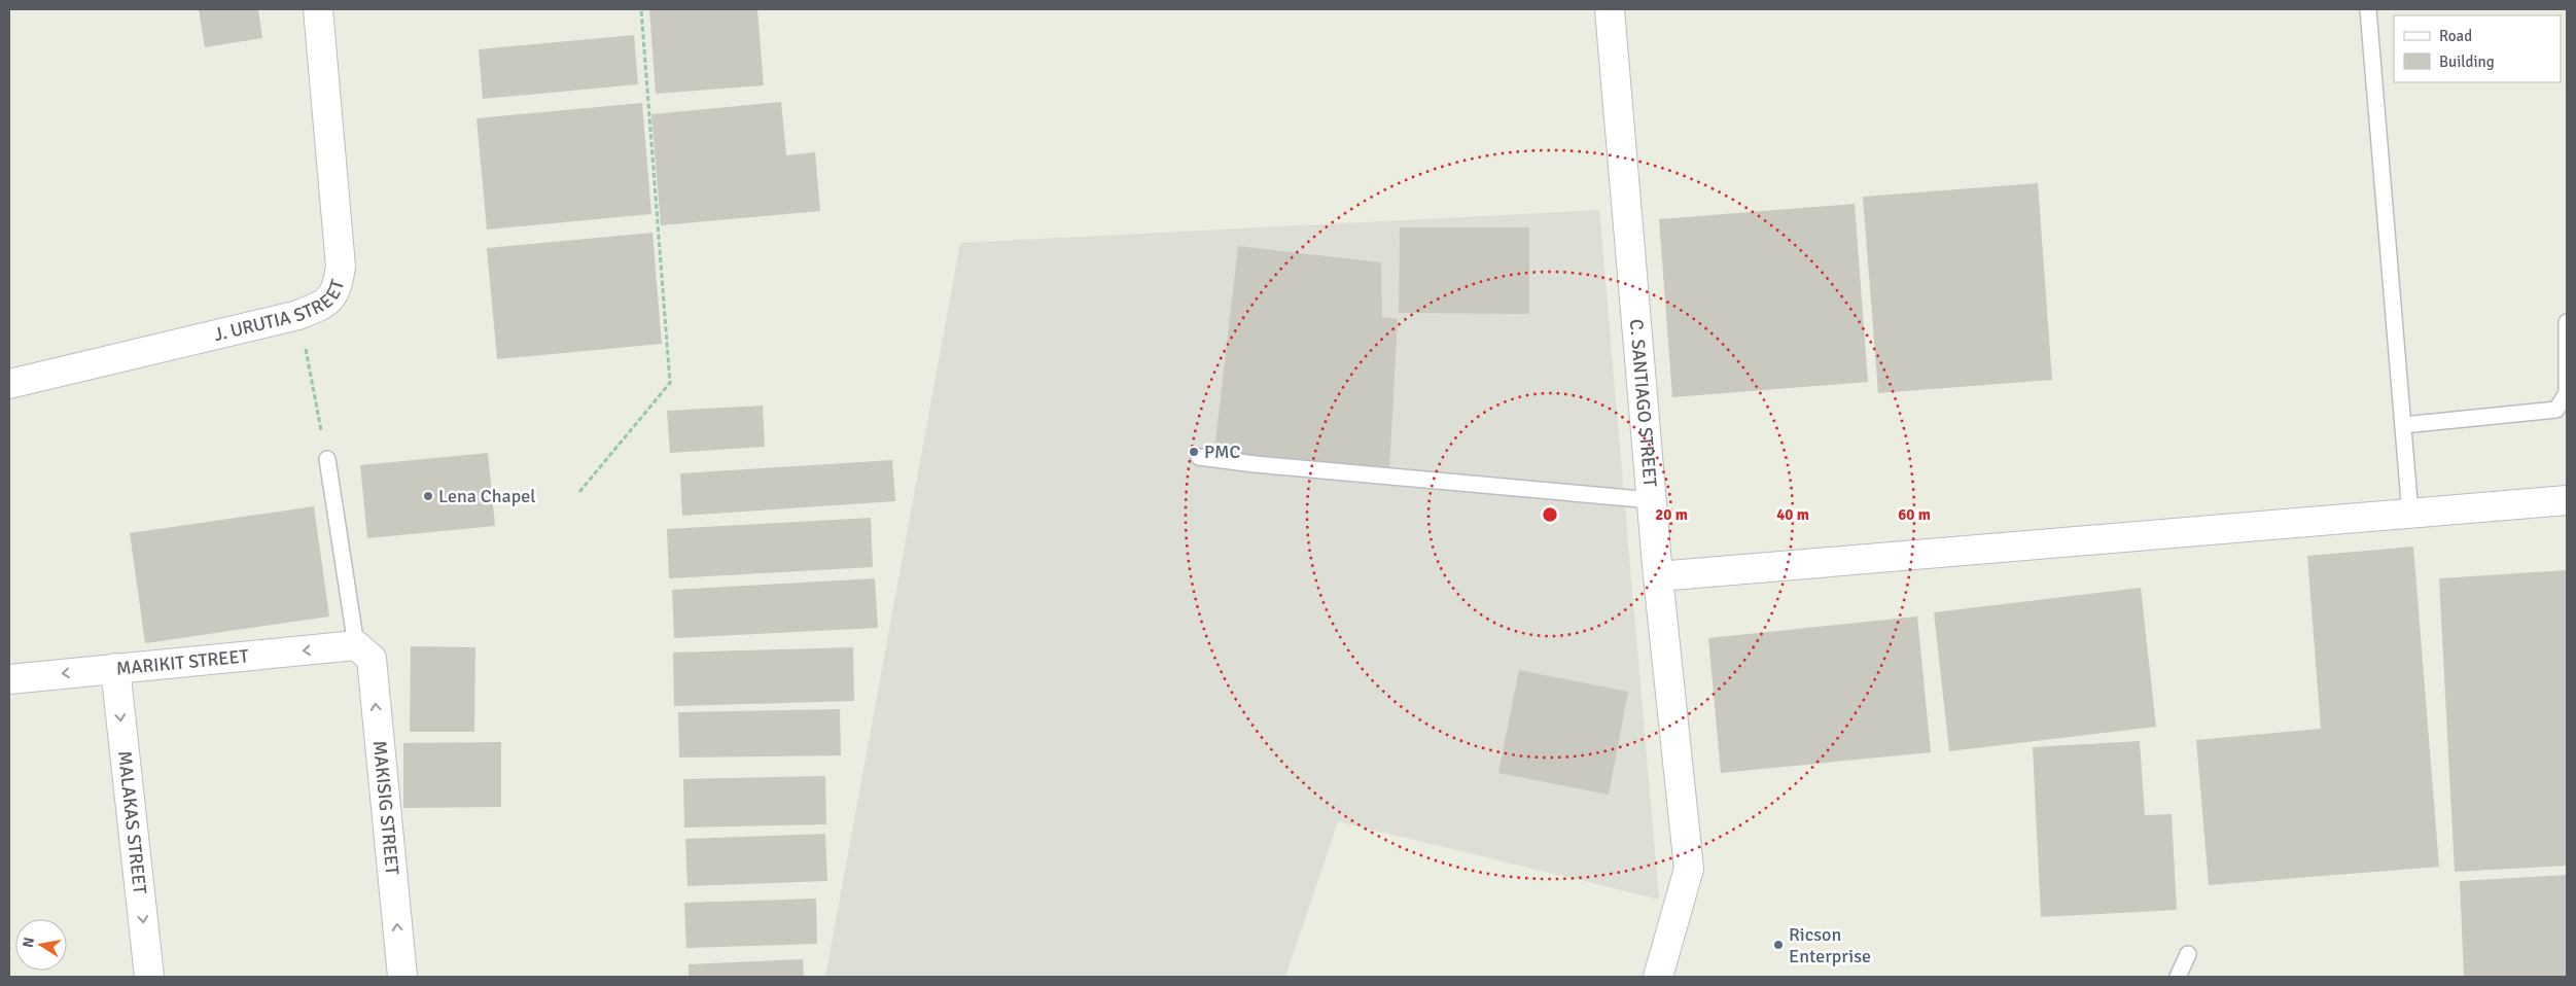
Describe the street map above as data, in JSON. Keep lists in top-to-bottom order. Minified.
{"streets":{"street":["J. URUTIA STREET","C. SANTIAGO STREET","MARIKIT STREET","MAKISIG STREET","MALAKAS STREET"]},"crossings":[["MARIKIT STREET","MAKISIG STREET"],["MARIKIT STREET","MALAKAS STREET"]],"one_way":["MARIKIT STREET","MAKISIG STREET","MALAKAS STREET"],"places":["PMC","Lena Chapel","Ricson Enterprise"],"legend":["Road","Building"],"north":"left","rings":["20 m","40 m","60 m"]}
